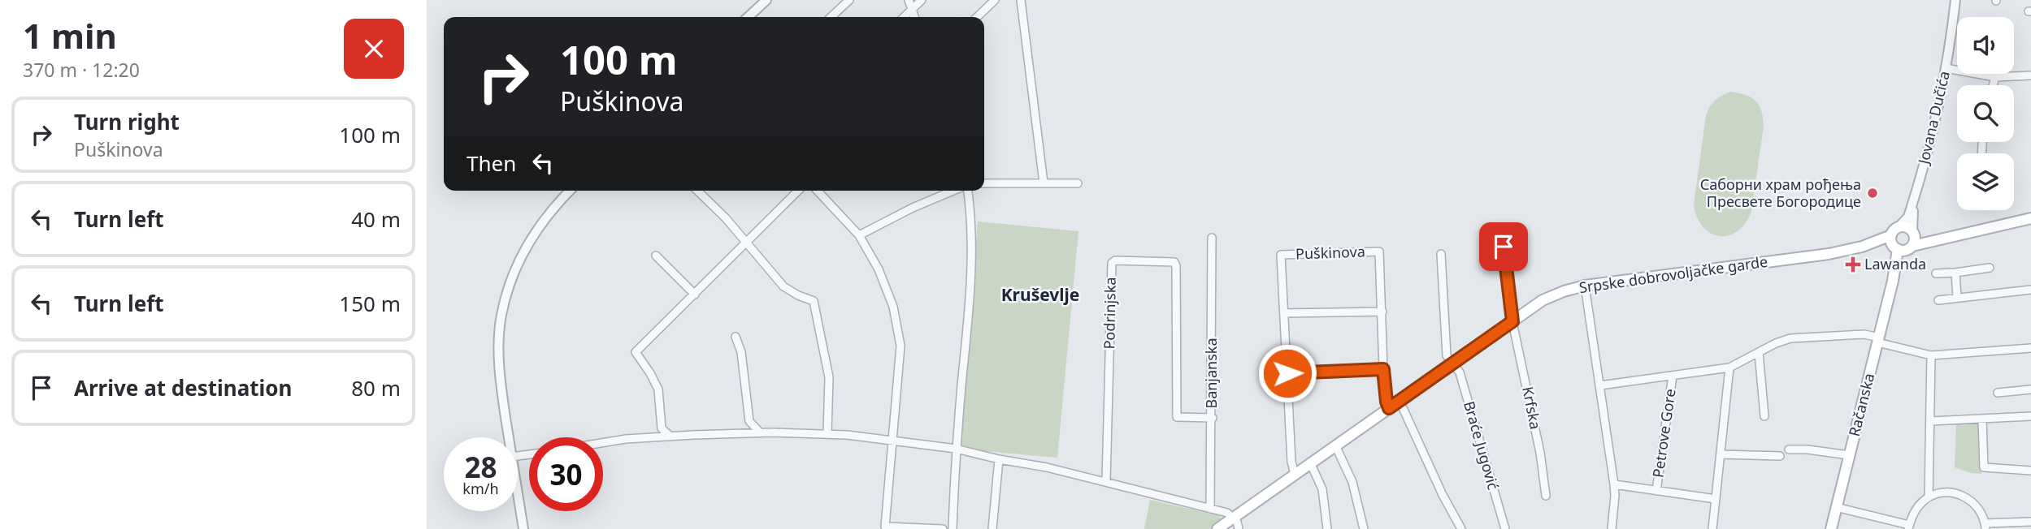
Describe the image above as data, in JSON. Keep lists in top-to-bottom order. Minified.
{"streets":{"main road":["Srpske dobrovoljačke garde","Račanska"],"street":["Jovana Dučića","Puškinova","Podrinjska","Banjanska","Krfska","Petrove Gore","Braće Jugović"]},"crossings":[["Puškinova","Srpske dobrovoljačke garde"],["Srpske dobrovoljačke garde","Krfska"],["Srpske dobrovoljačke garde","Braće Jugović"],["Podrinjska","Banjanska"],["Račanska","Petrove Gore"]],"districts":["Kruševlje"],"places":{"other":["Саборни храм рођења Пресвете Богородице"],"health":["Lawanda"]},"page":{"heading":["1 min","370 m · 12:20"],"turn":["100 m","Puškinova"],"list":[{"name":"Turn right","note":"Puškinova","value":"100 m"},{"name":"Turn left","value":"40 m"},{"name":"Turn left","value":"150 m"},{"name":"Arrive at destination","value":"80 m"}],"then":"Then","speed":"28 km/h","limit":"30"}}
